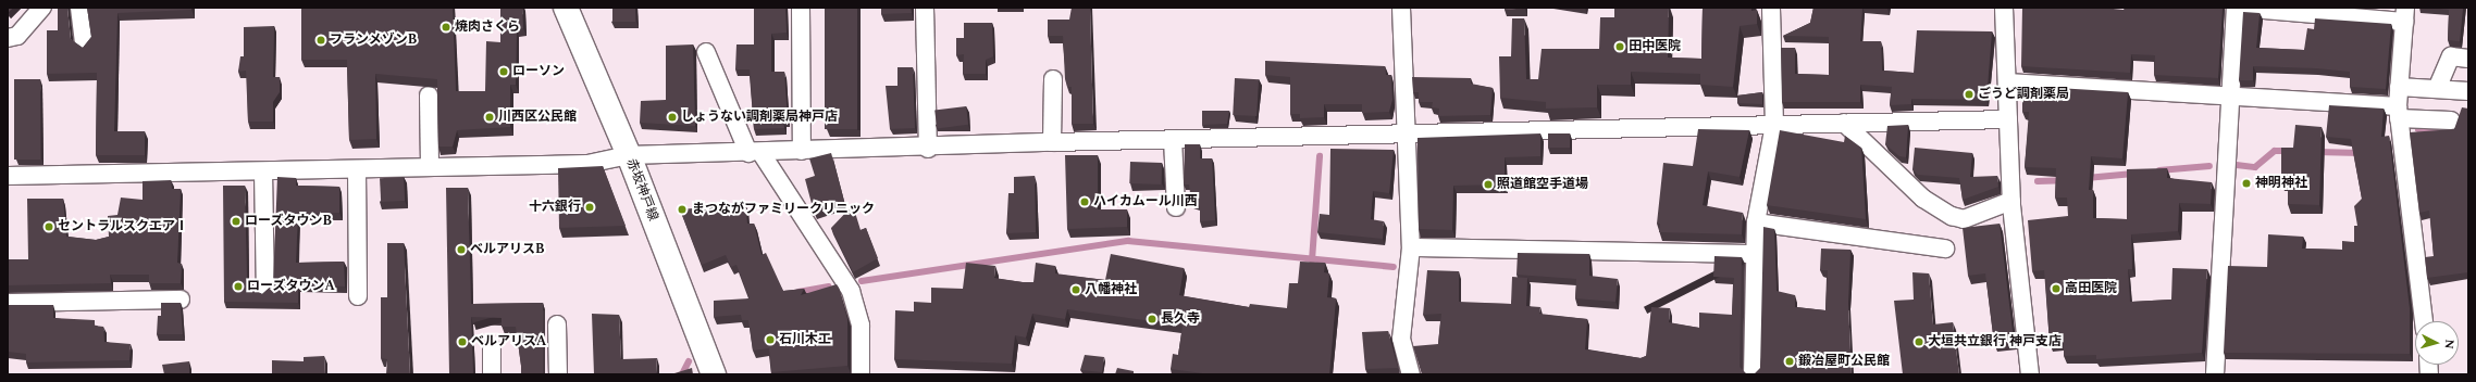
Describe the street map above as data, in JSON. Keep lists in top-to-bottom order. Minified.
{"streets":{"main road":["赤坂神戸線"]},"places":["焼肉さくら","フランメゾンB","田中医院","ローソン","ごうど調剤薬局","川西区公民館","しょうない調剤薬局神戸店","神明神社","照道館空手道場","ハイカムール川西","十六銀行","まつながファミリークリニック","ローズタウンB","セントラルスクエアⅠ","ベルアリスB","ローズタウンA","高田医院","八幡神社","長久寺","石川木工","ベルアリスA","大垣共立銀行 神戸支店","鍛冶屋町公民館"],"north":"right"}
